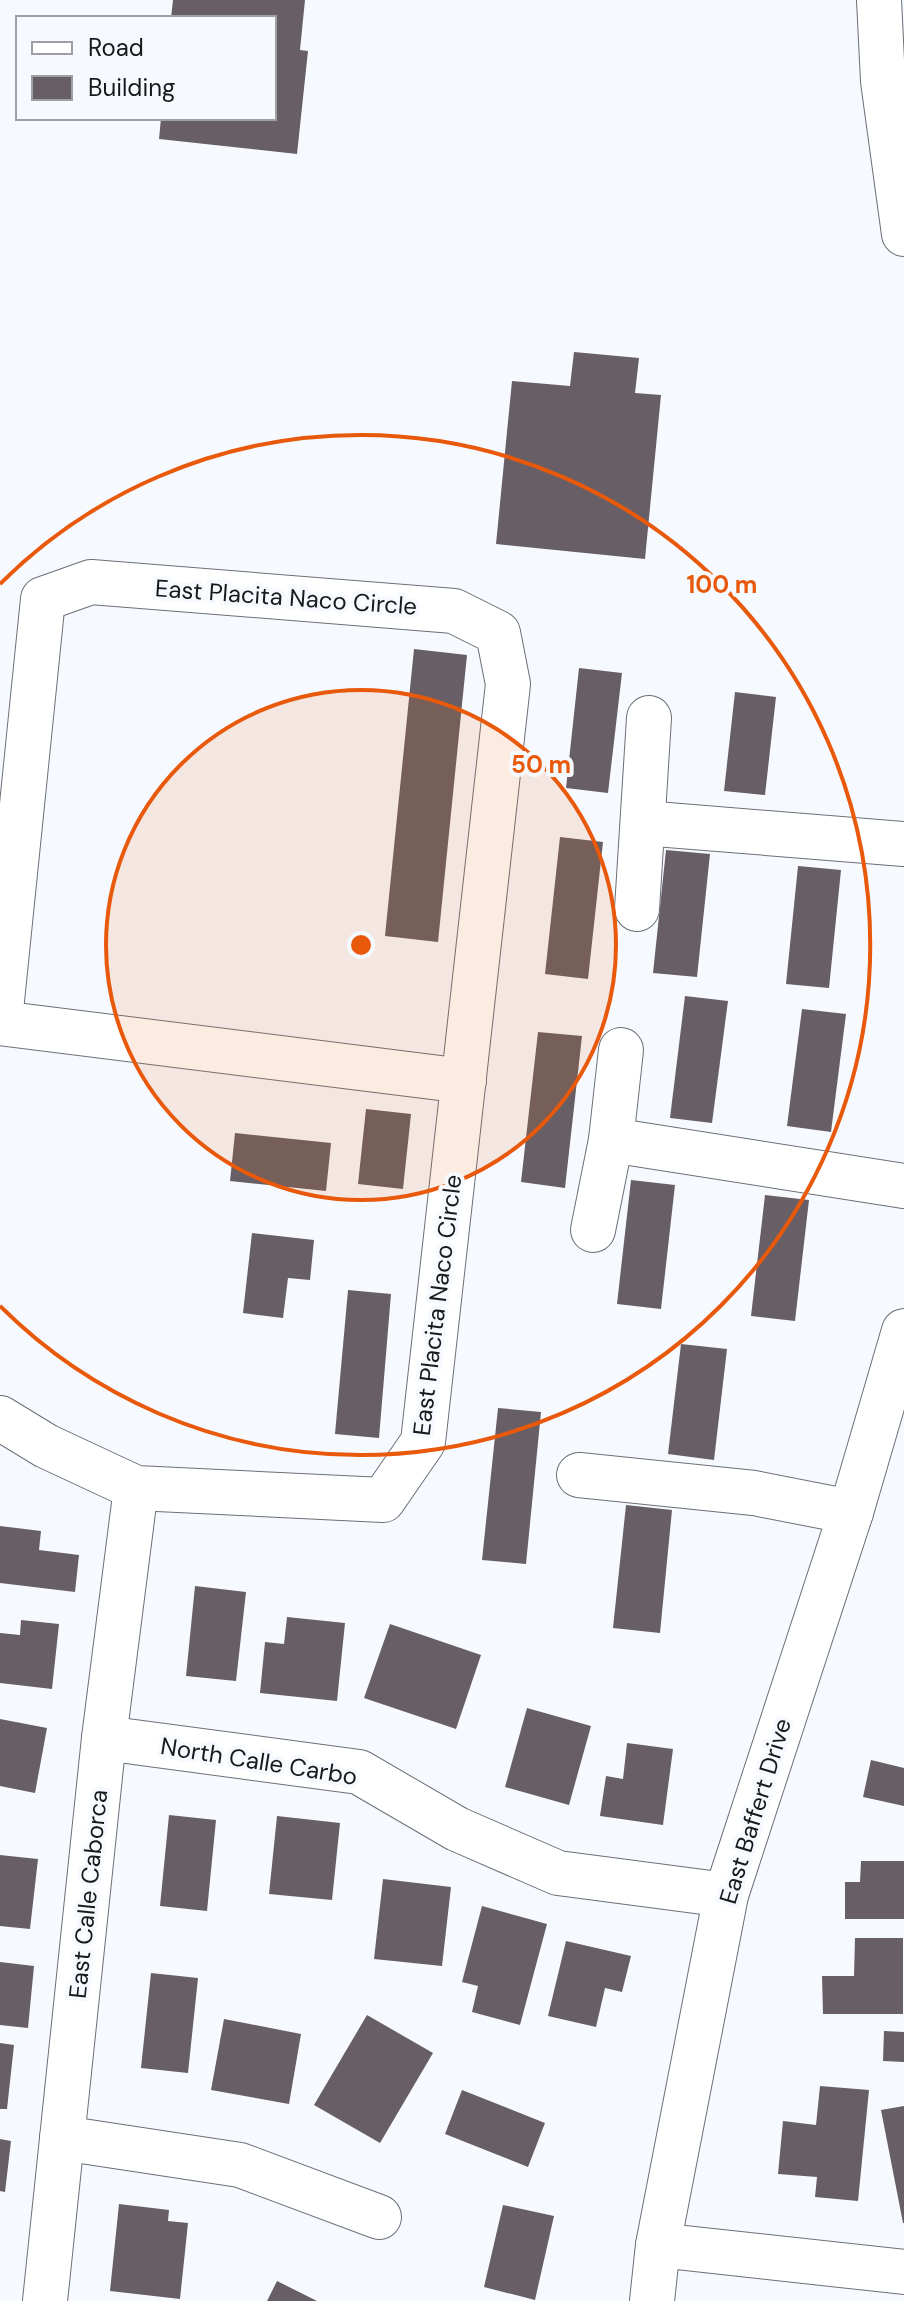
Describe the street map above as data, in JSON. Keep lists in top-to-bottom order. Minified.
{"streets":{"street":["East Placita Naco Circle","North Calle Carbo","East Baffert Drive","East Calle Caborca"]},"crossings":[["East Placita Naco Circle","East Calle Caborca"],["North Calle Carbo","East Baffert Drive"],["North Calle Carbo","East Calle Caborca"]],"legend":["Road","Building"],"rings":["100 m","50 m"]}
